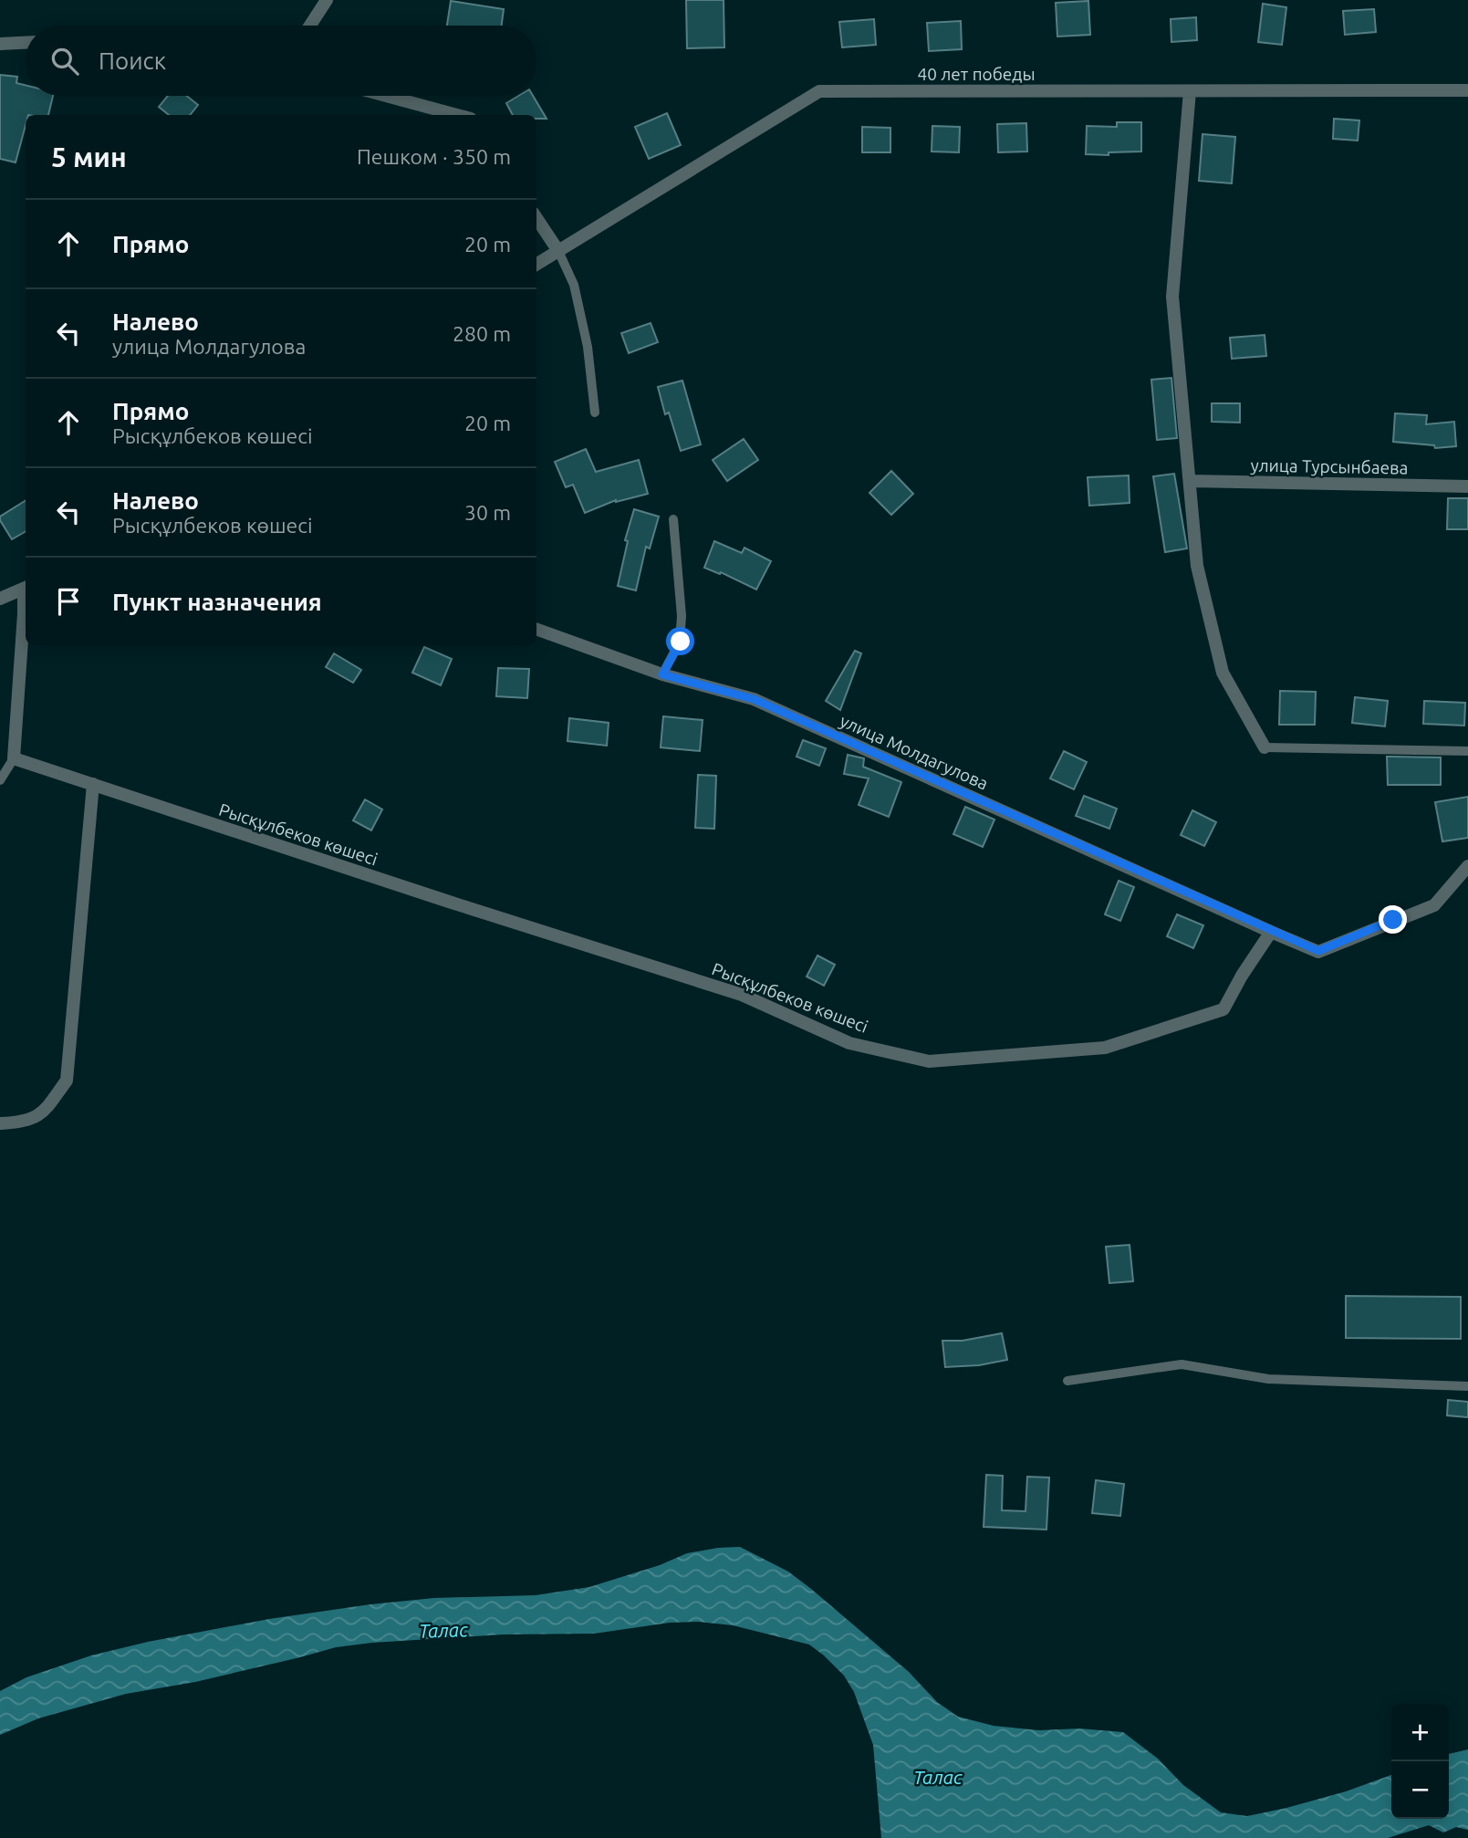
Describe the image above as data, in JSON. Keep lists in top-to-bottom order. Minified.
{"streets":{"street":["40 лет победы","улица Турсынбаева","улица Молдагулова","Рысқұлбеков көшесі"]},"crossings":[["улица Молдагулова","Рысқұлбеков көшесі"]],"water":["Талас"],"page":{"search":"Поиск","heading":["5 мин","Пешком · 350 m"],"list":[["Прямо","20 m"],["Налево","улица Молдагулова","280 m"],["Прямо","Рысқұлбеков көшесі","20 m"],["Налево","Рысқұлбеков көшесі","30 m"],"Пункт назначения"],"map_buttons":["+","−"]}}
